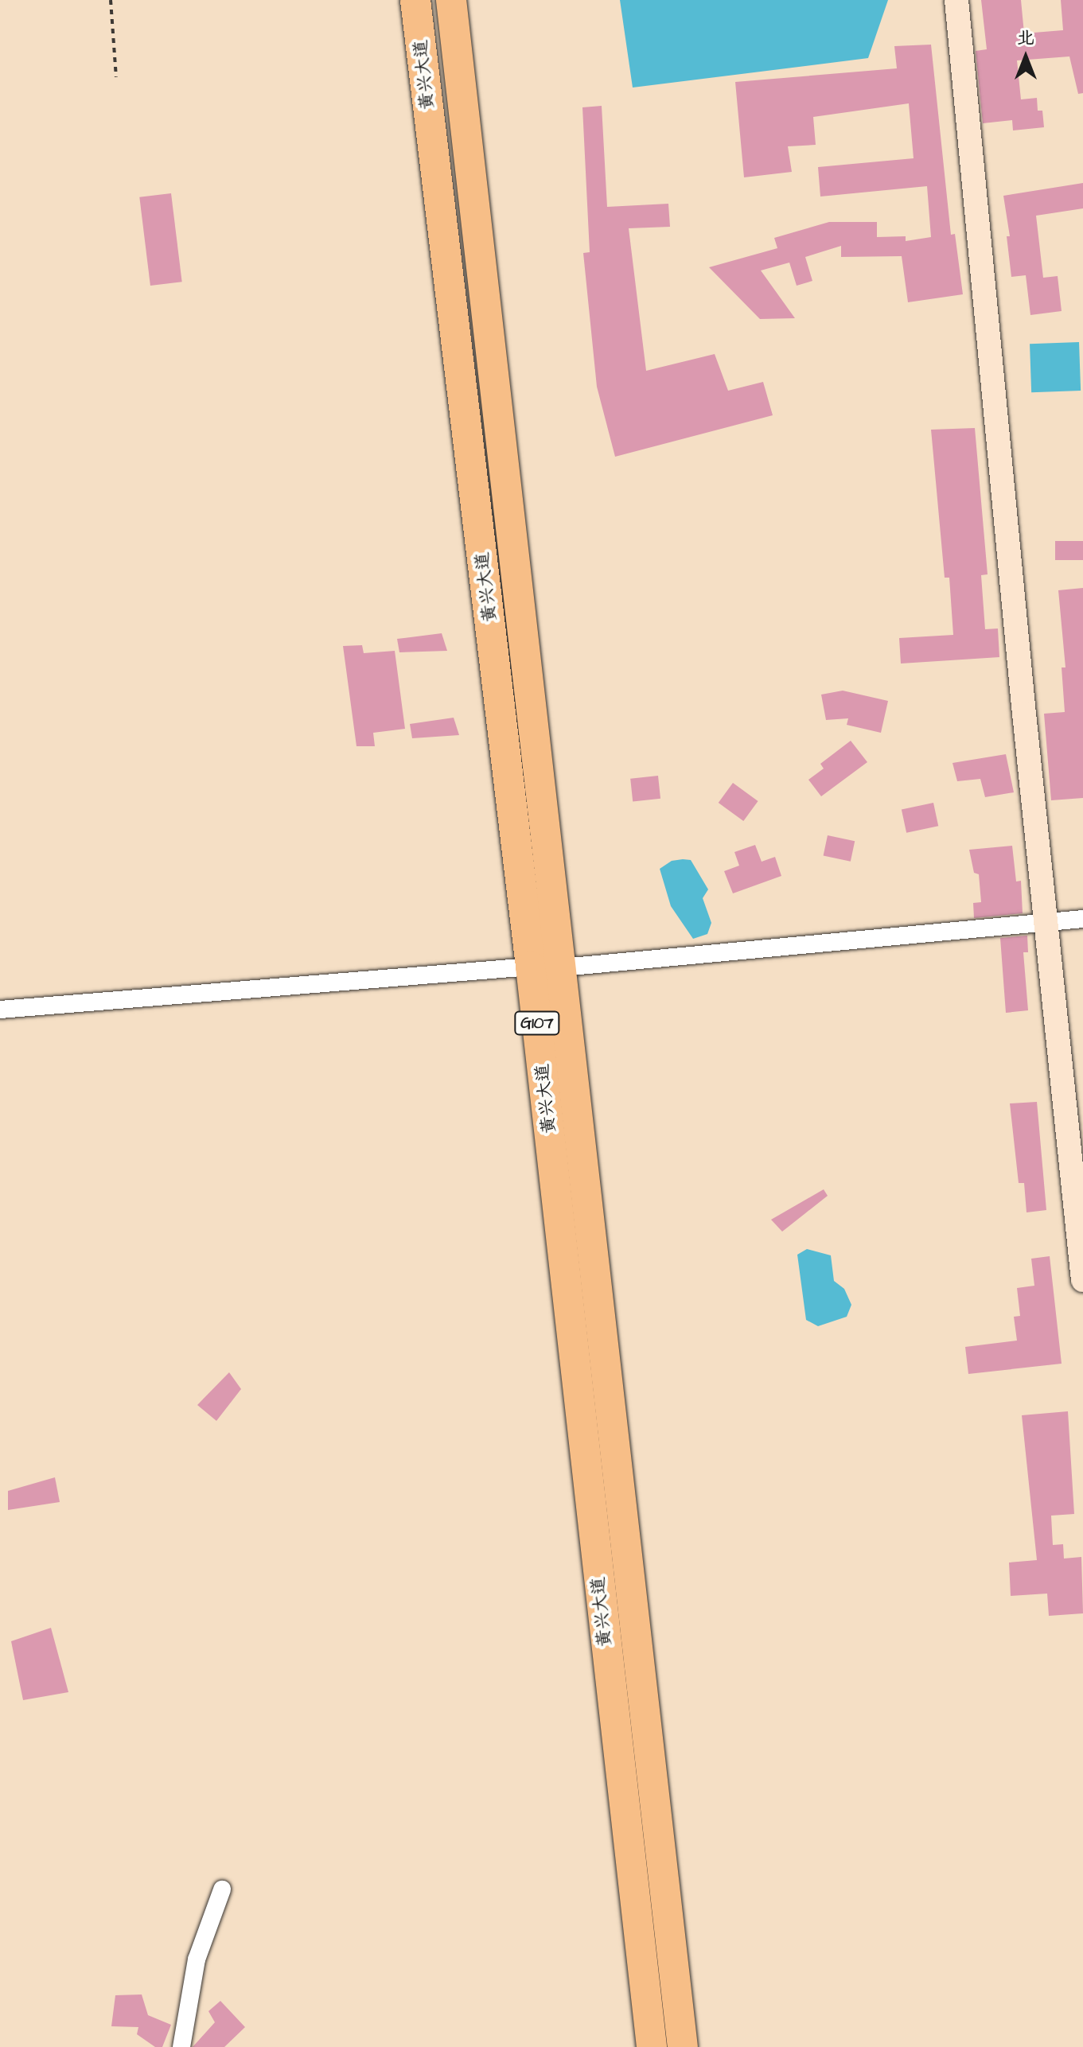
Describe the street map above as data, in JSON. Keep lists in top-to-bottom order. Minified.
{"streets":{"highway":["黄兴大道","G107"]},"north":"top"}
